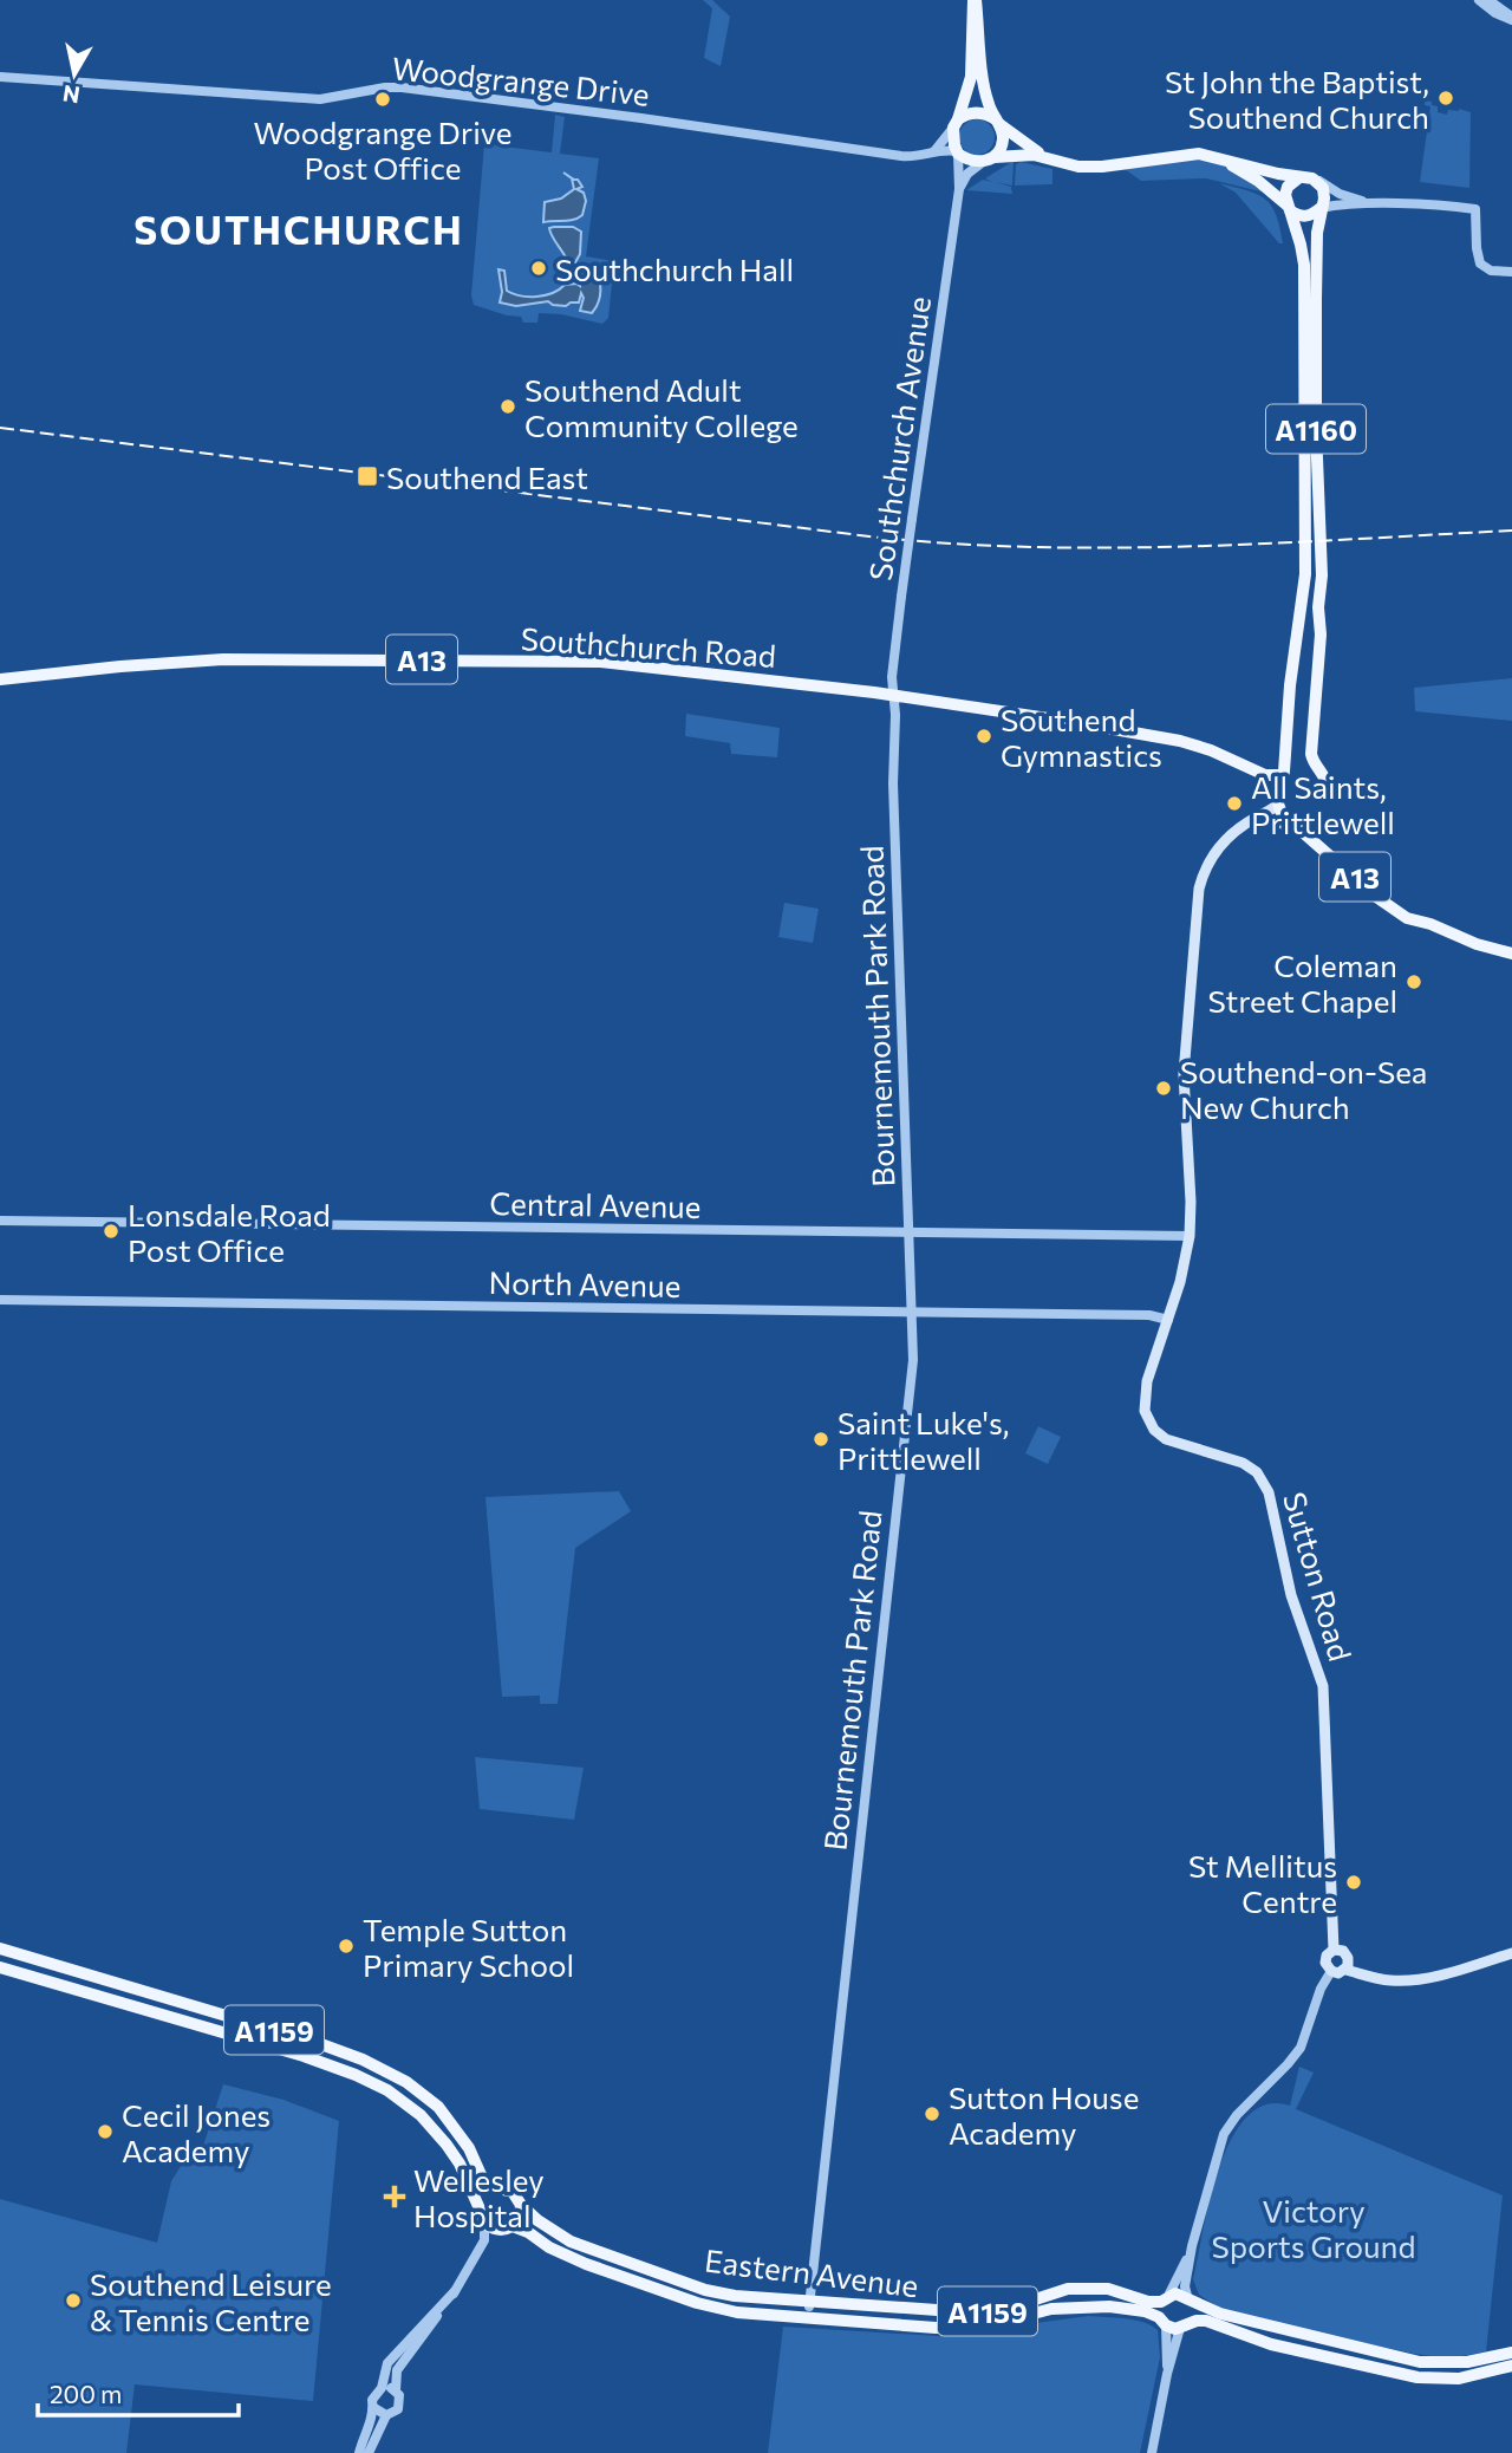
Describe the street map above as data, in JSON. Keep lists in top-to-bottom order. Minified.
{"streets":{"main road":["A1160","Southchurch Avenue","Southchurch Road","A13","Sutton Road","A1159","Eastern Avenue"],"street":["Woodgrange Drive","Bournemouth Park Road","Central Avenue","North Avenue"]},"crossings":[["Woodgrange Drive","Southchurch Avenue"],["A1160","Southchurch Road"],["Southchurch Avenue","Southchurch Road"],["Southchurch Avenue","Bournemouth Park Road"],["Southchurch Road","Bournemouth Park Road"],["Bournemouth Park Road","Central Avenue"],["Bournemouth Park Road","North Avenue"],["Bournemouth Park Road","Eastern Avenue"],["Central Avenue","Sutton Road"],["North Avenue","Sutton Road"],["Sutton Road","Eastern Avenue"],["A1159","Eastern Avenue"]],"districts":["SOUTHCHURCH"],"parks":["Victory Sports Ground"],"places":{"other":["St John the Baptist, Southend Church","Woodgrange Drive Post Office","Southchurch Hall","Southend Adult Community College","Southend Gymnastics","All Saints, Prittlewell","Coleman Street Chapel","Southend-on-Sea New Church","Lonsdale Road Post Office","Saint Luke's, Prittlewell","St Mellitus Centre","Temple Sutton Primary School","Sutton House Academy","Cecil Jones Academy","Southend Leisure & Tennis Centre"],"transit":["Southend East"],"health":["Wellesley Hospital"]},"scale_bar":"200 m","north":"bottom"}
